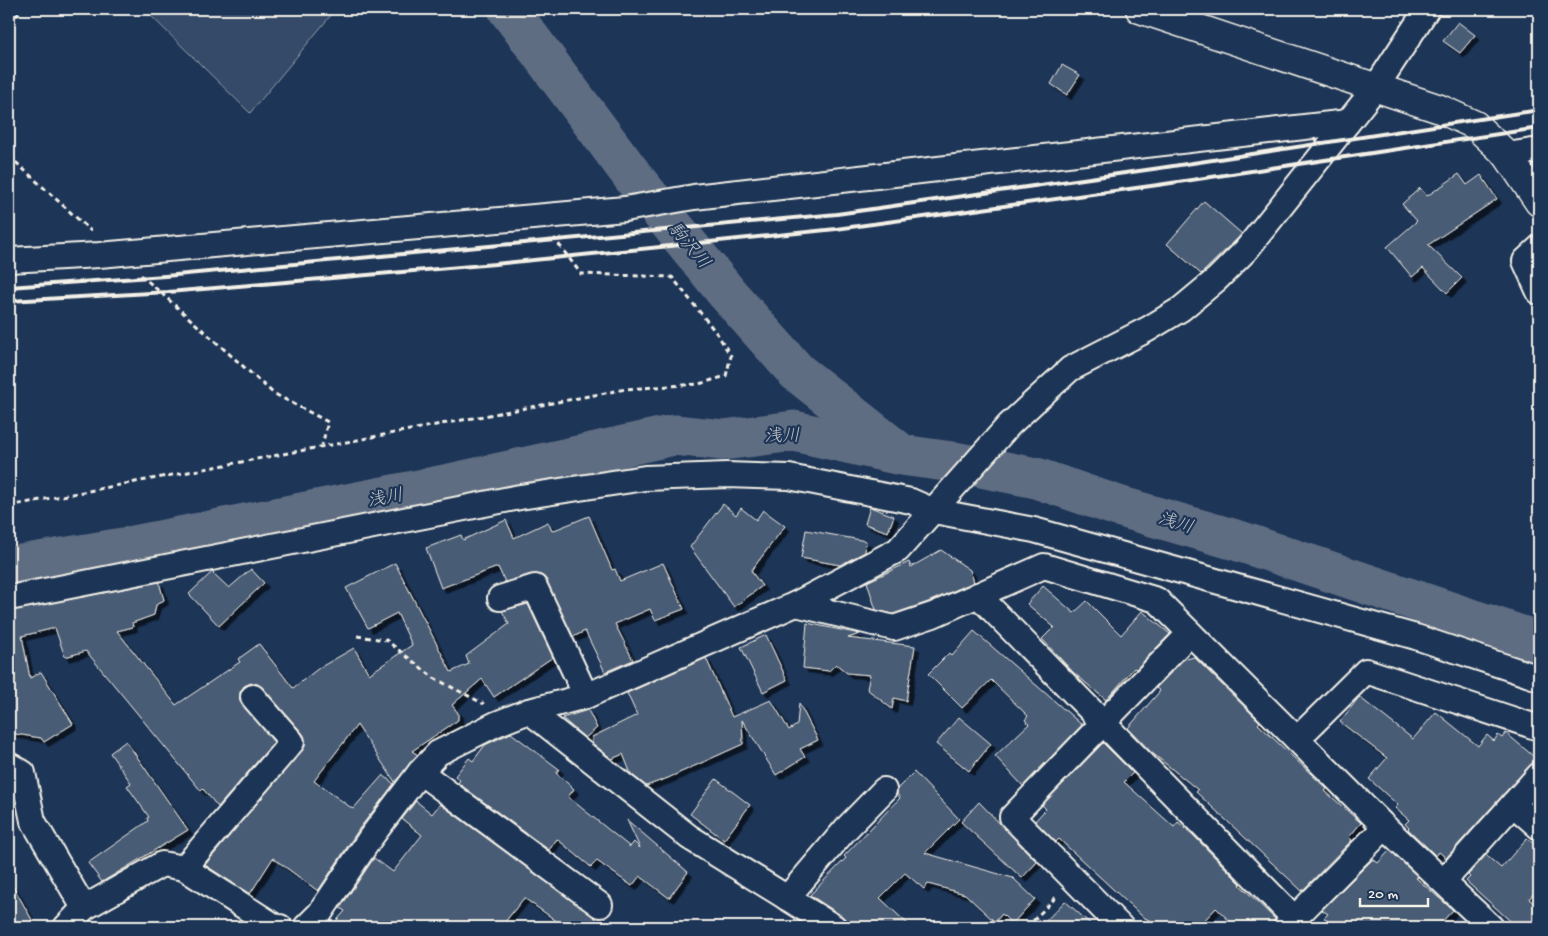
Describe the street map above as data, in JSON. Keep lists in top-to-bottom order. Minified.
{"water":["駒沢川","浅川"],"scale_bar":"20 m"}
